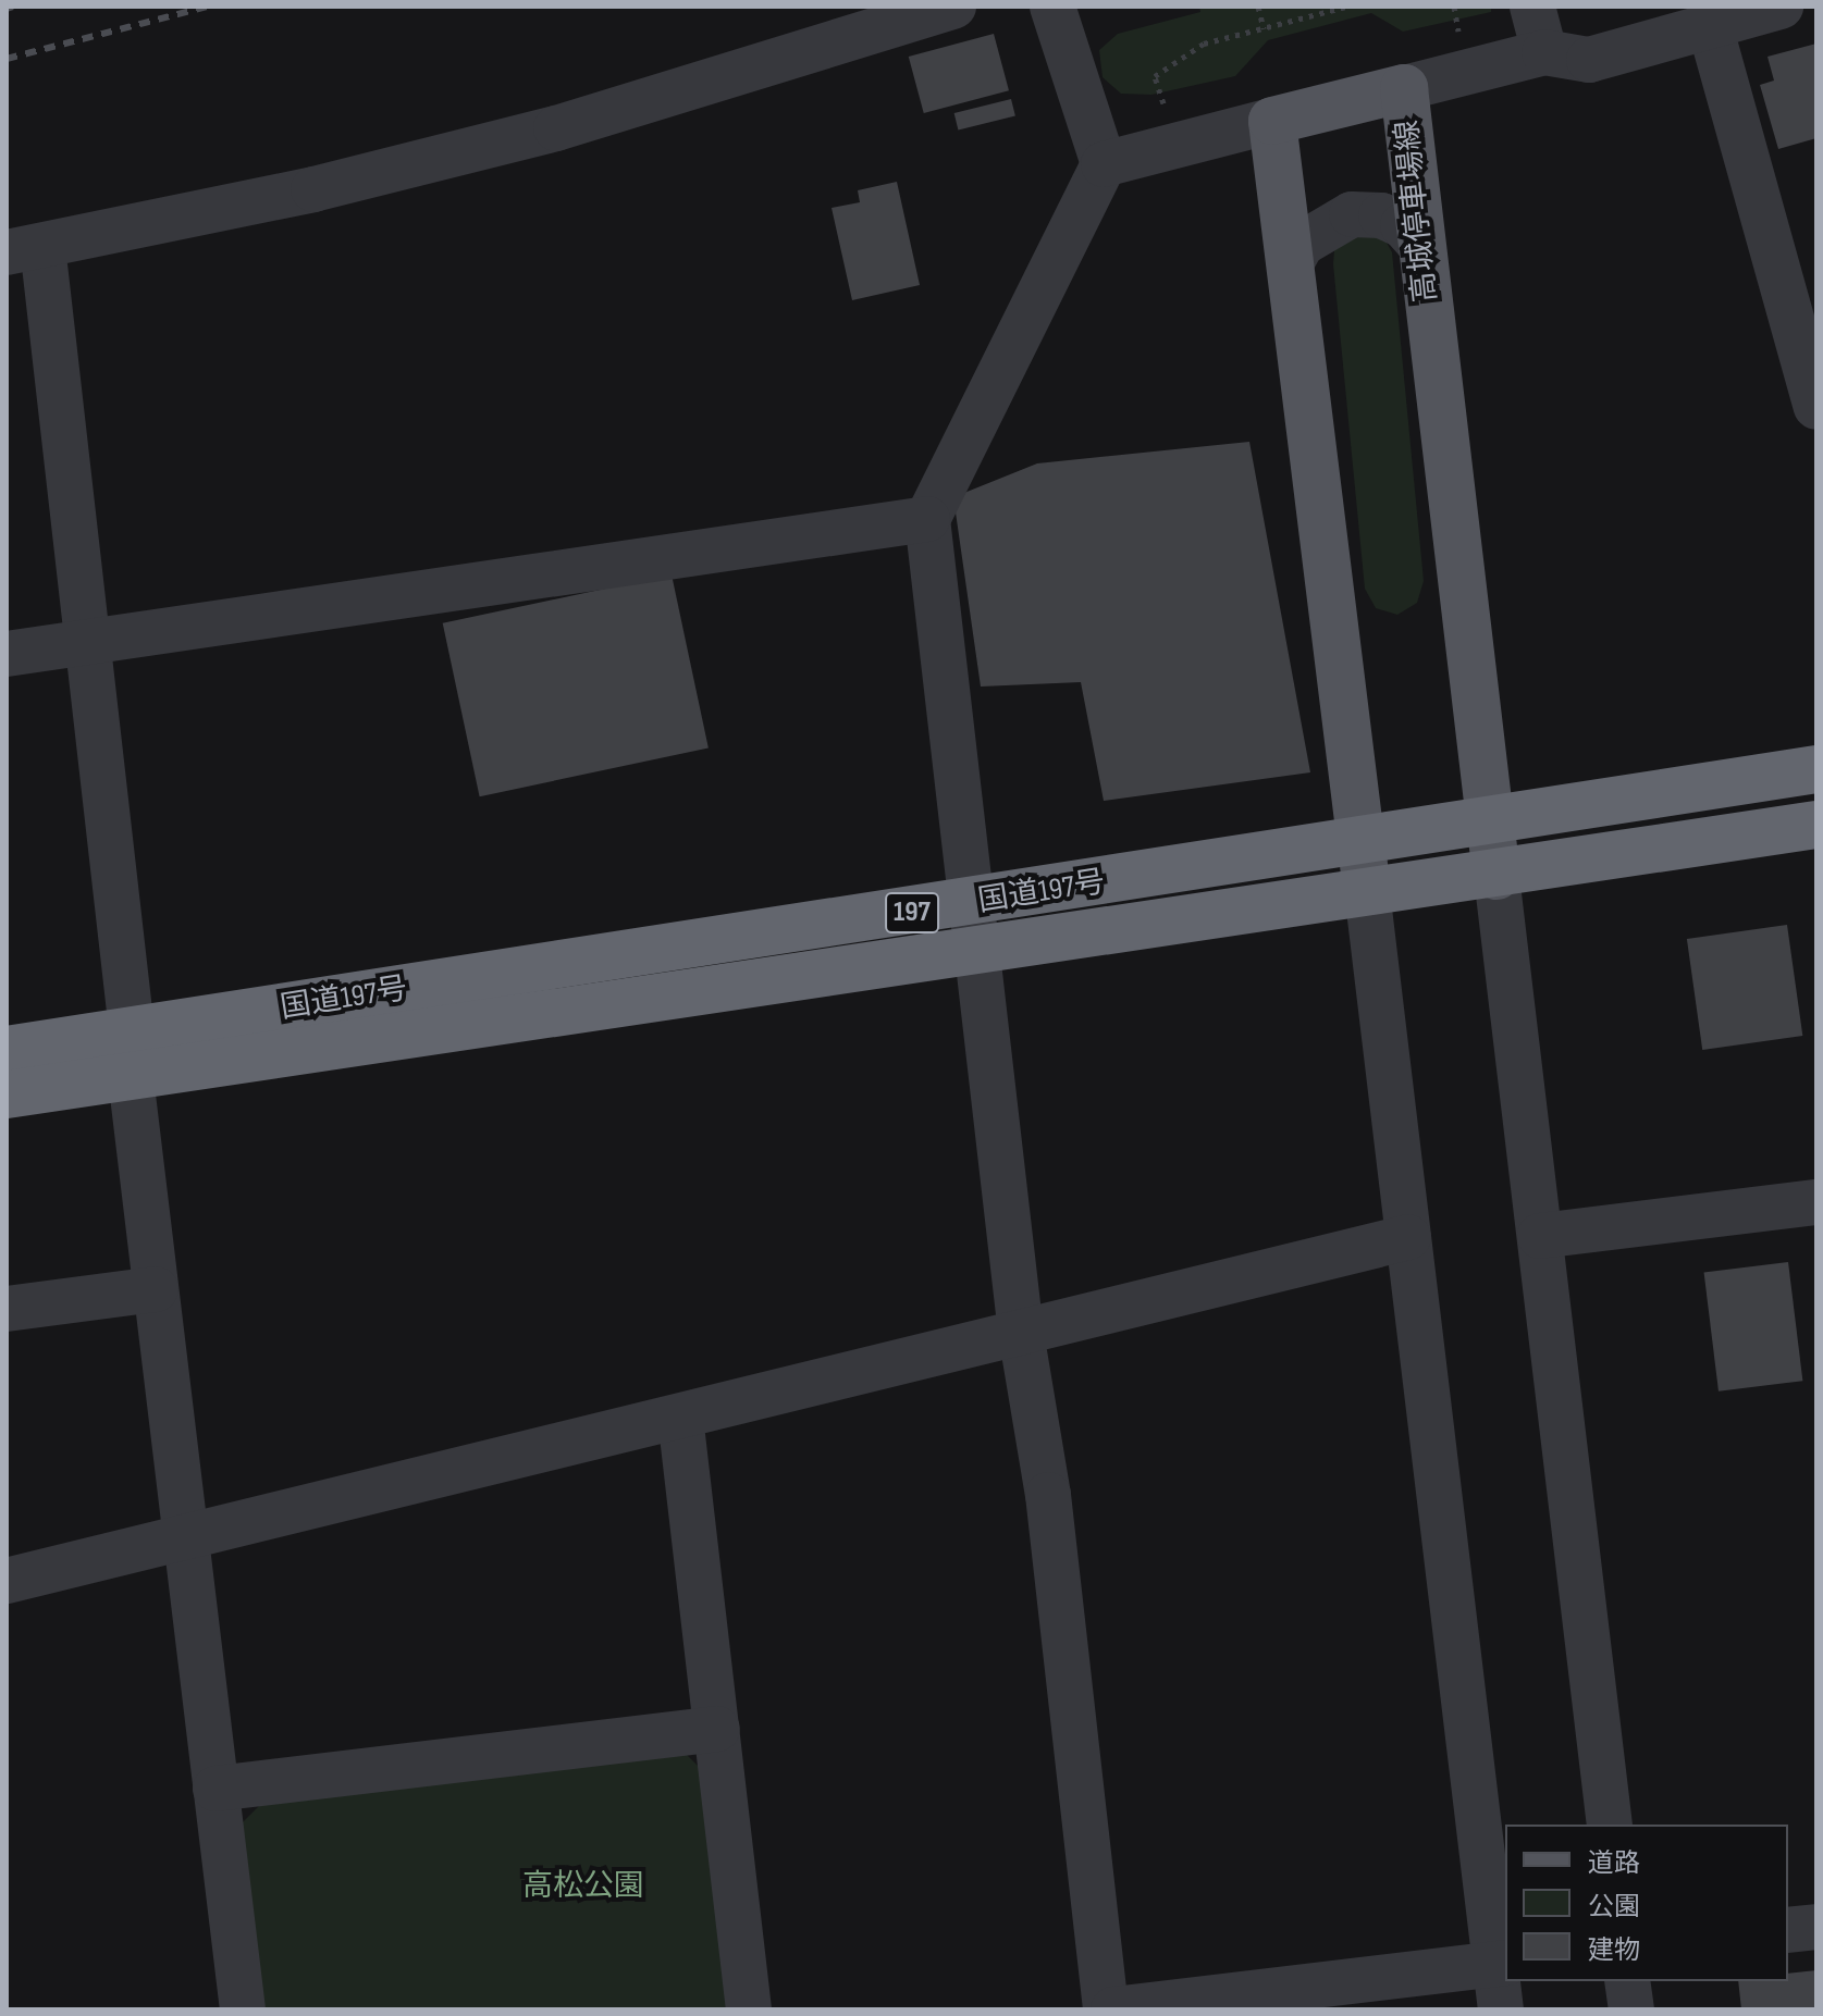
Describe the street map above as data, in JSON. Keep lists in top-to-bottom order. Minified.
{"streets":{"highway":["国道197号","197"],"main road":["高城停車場線"]},"crossings":[["高城停車場線","国道197号"]],"parks":["高松公園"],"legend":["道路","公園","建物"]}
